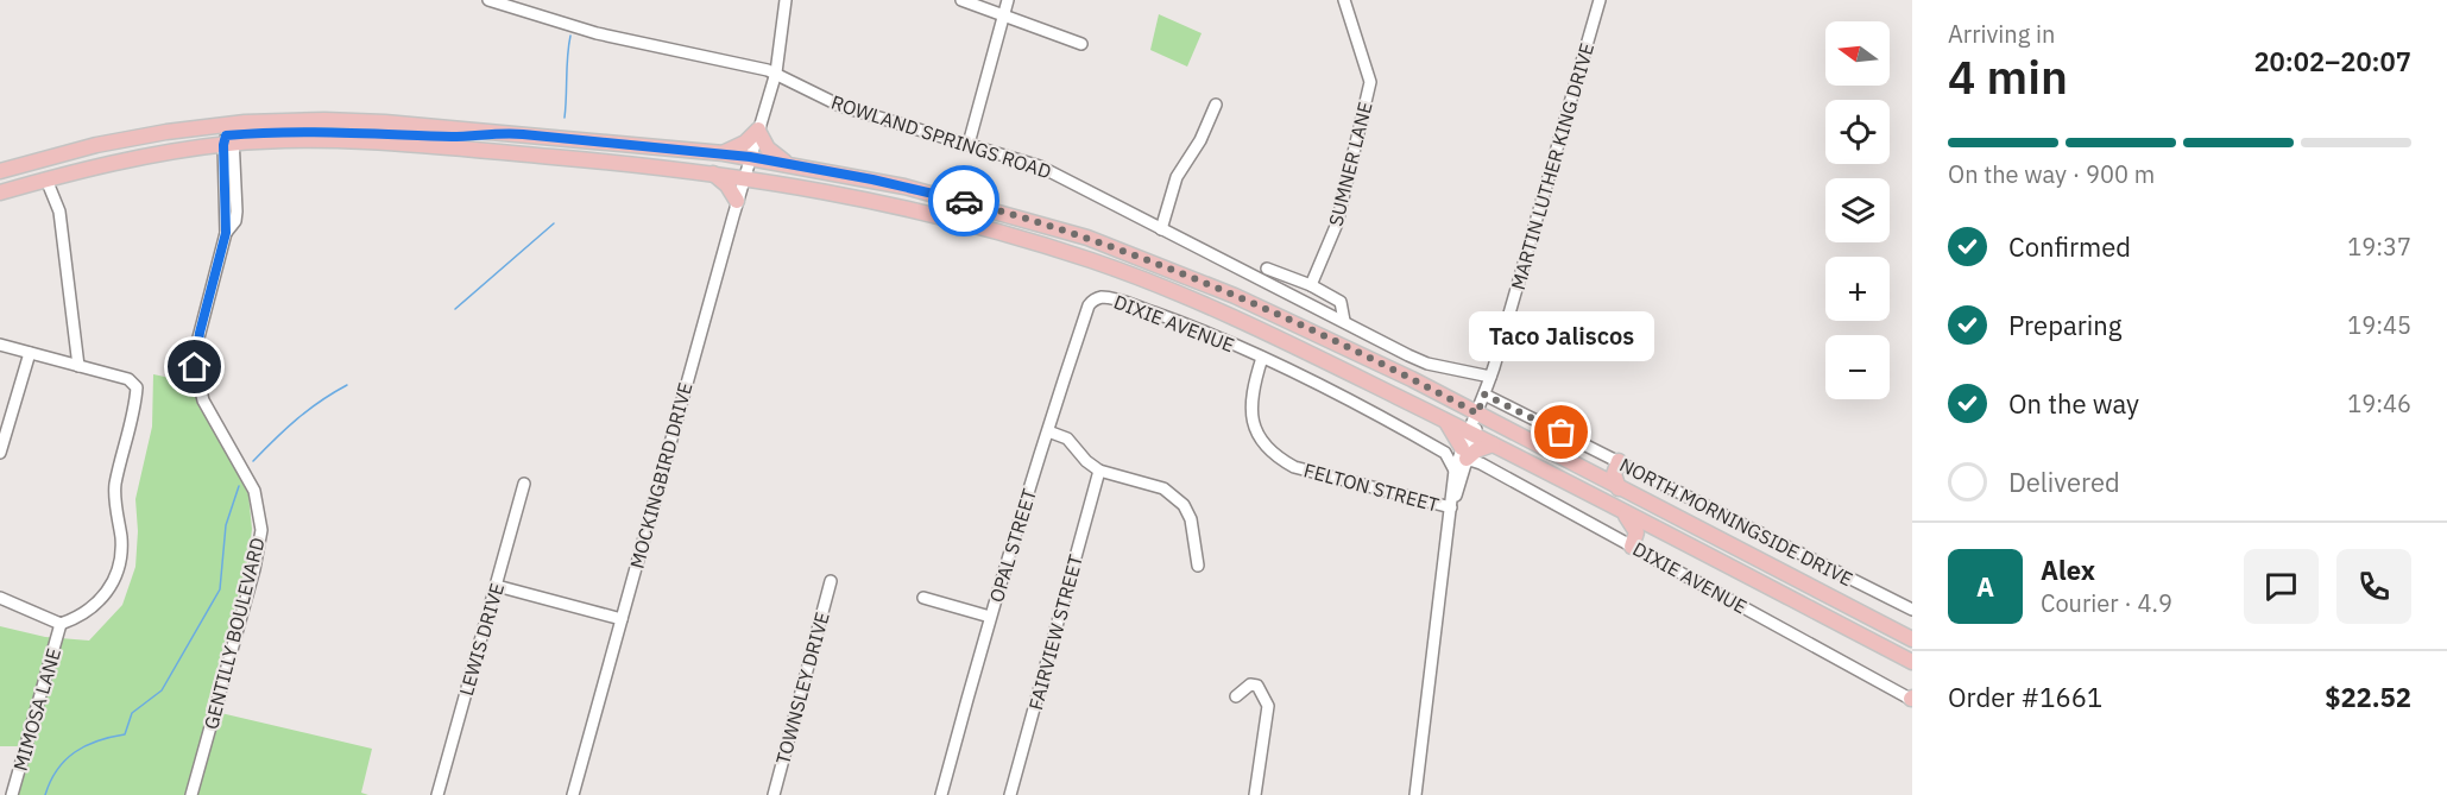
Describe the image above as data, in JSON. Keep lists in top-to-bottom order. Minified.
{"streets":{"street":["ROWLAND SPRINGS ROAD","SUMNER LANE","MARTIN LUTHER KING DRIVE","DIXIE AVENUE","MOCKINGBIRD DRIVE","FELTON STREET","NORTH MORNINGSIDE DRIVE","OPAL STREET","FAIRVIEW STREET","GENTILLY BOULEVARD","LEWIS DRIVE","TOWNSLEY DRIVE","MIMOSA LANE"]},"crossings":[["ROWLAND SPRINGS ROAD","MARTIN LUTHER KING DRIVE"],["ROWLAND SPRINGS ROAD","MOCKINGBIRD DRIVE"],["MARTIN LUTHER KING DRIVE","DIXIE AVENUE"],["MARTIN LUTHER KING DRIVE","FELTON STREET"],["MARTIN LUTHER KING DRIVE","NORTH MORNINGSIDE DRIVE"],["DIXIE AVENUE","FELTON STREET"],["DIXIE AVENUE","OPAL STREET"]],"places":["Taco Jaliscos"],"north":"left","page":{"heading":["4 min","Arriving in","20:02–20:07"],"panel":["Alex","Courier · 4.9","Order #1661","$22.52"],"map_buttons":["+","−"],"bar":"On the way · 900 m","list":[["Confirmed","19:37"],["Preparing","19:45"],["On the way","19:46"],"Delivered"],"bubble":"Taco Jaliscos","round":"A"}}
